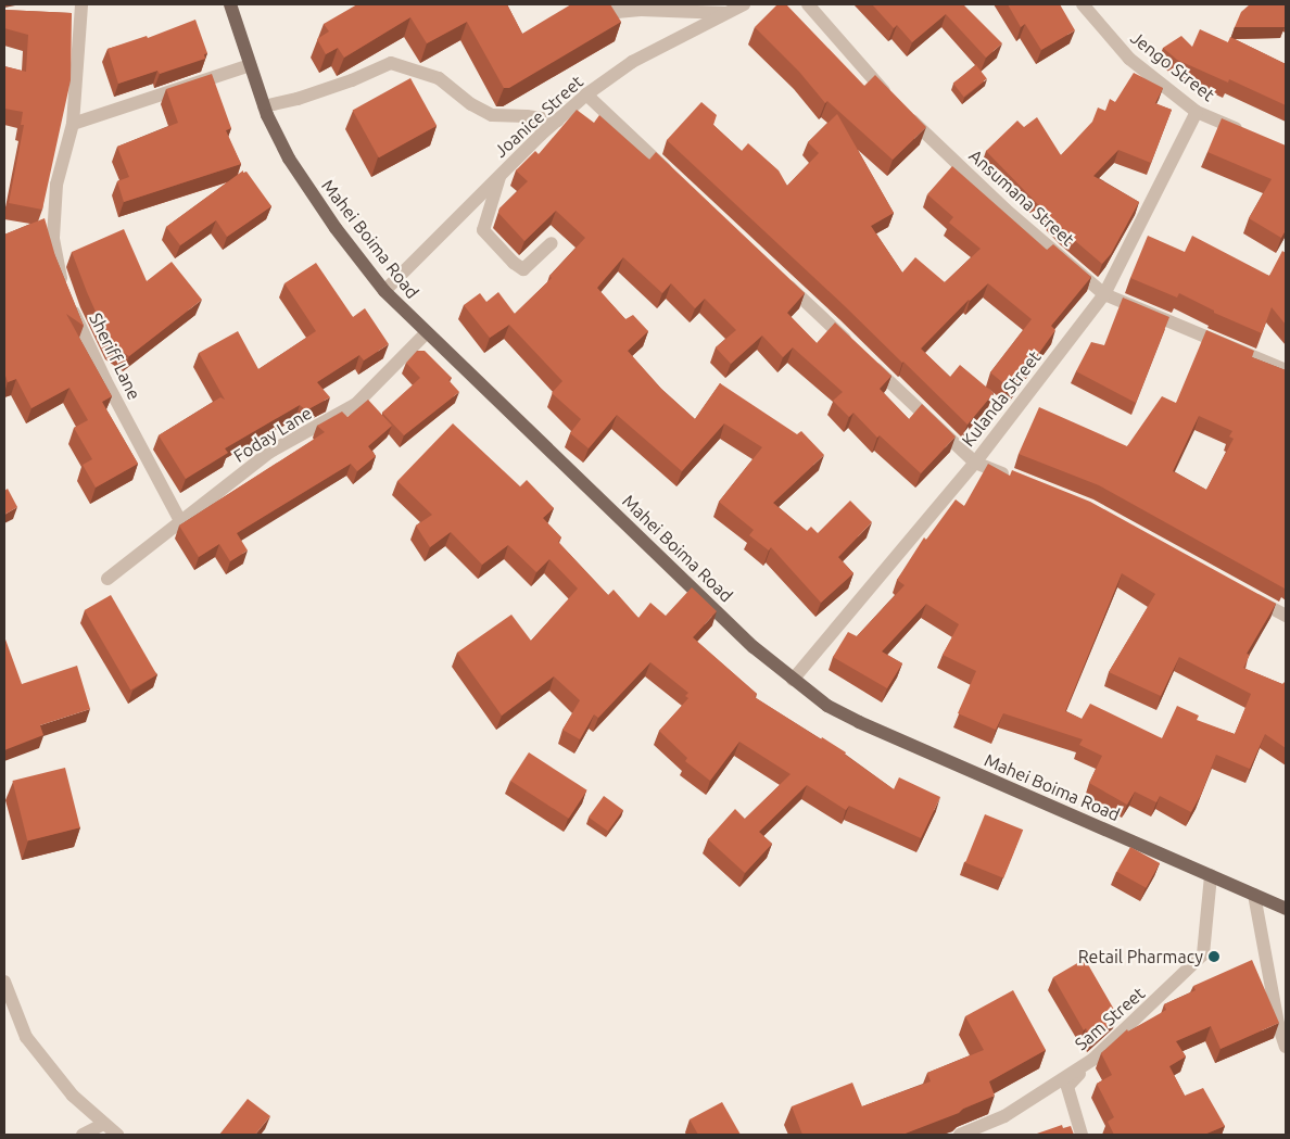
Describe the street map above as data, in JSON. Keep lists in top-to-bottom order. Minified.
{"streets":{"main road":["Mahei Boima Road"],"street":["Jengo Street","Joanice Street","Ansumana Street","Sheriff Lane","Kulanda Street","Foday Lane","Sam Street"]},"crossings":[["Jengo Street","Kulanda Street"],["Joanice Street","Mahei Boima Road"],["Ansumana Street","Kulanda Street"],["Mahei Boima Road","Kulanda Street"],["Mahei Boima Road","Foday Lane"],["Mahei Boima Road","Sam Street"],["Sheriff Lane","Foday Lane"]],"places":["Retail Pharmacy"]}
